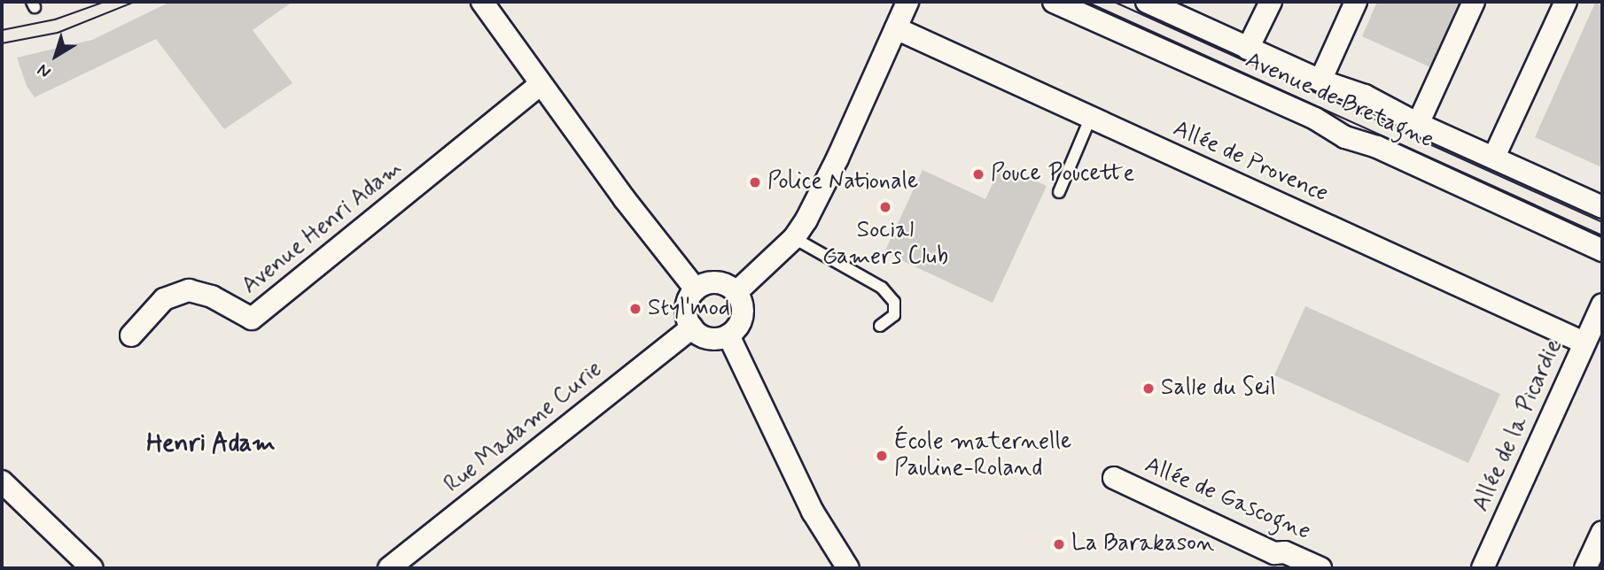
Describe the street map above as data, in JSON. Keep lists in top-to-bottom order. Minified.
{"streets":{"street":["Avenue de Bretagne","Allée de Provence","Avenue Henri Adam","Allée de la Picardie","Rue Madame Curie","Allée de Gascogne"]},"crossings":[["Allée de Provence","Allée de la Picardie"]],"districts":["Henri Adam"],"places":["Pouce Poucette","Police Nationale","Social Gamers Club","Styl'mod","Salle du Seil","École maternelle Pauline-Roland","La Barakason"],"north":"bottom left"}
